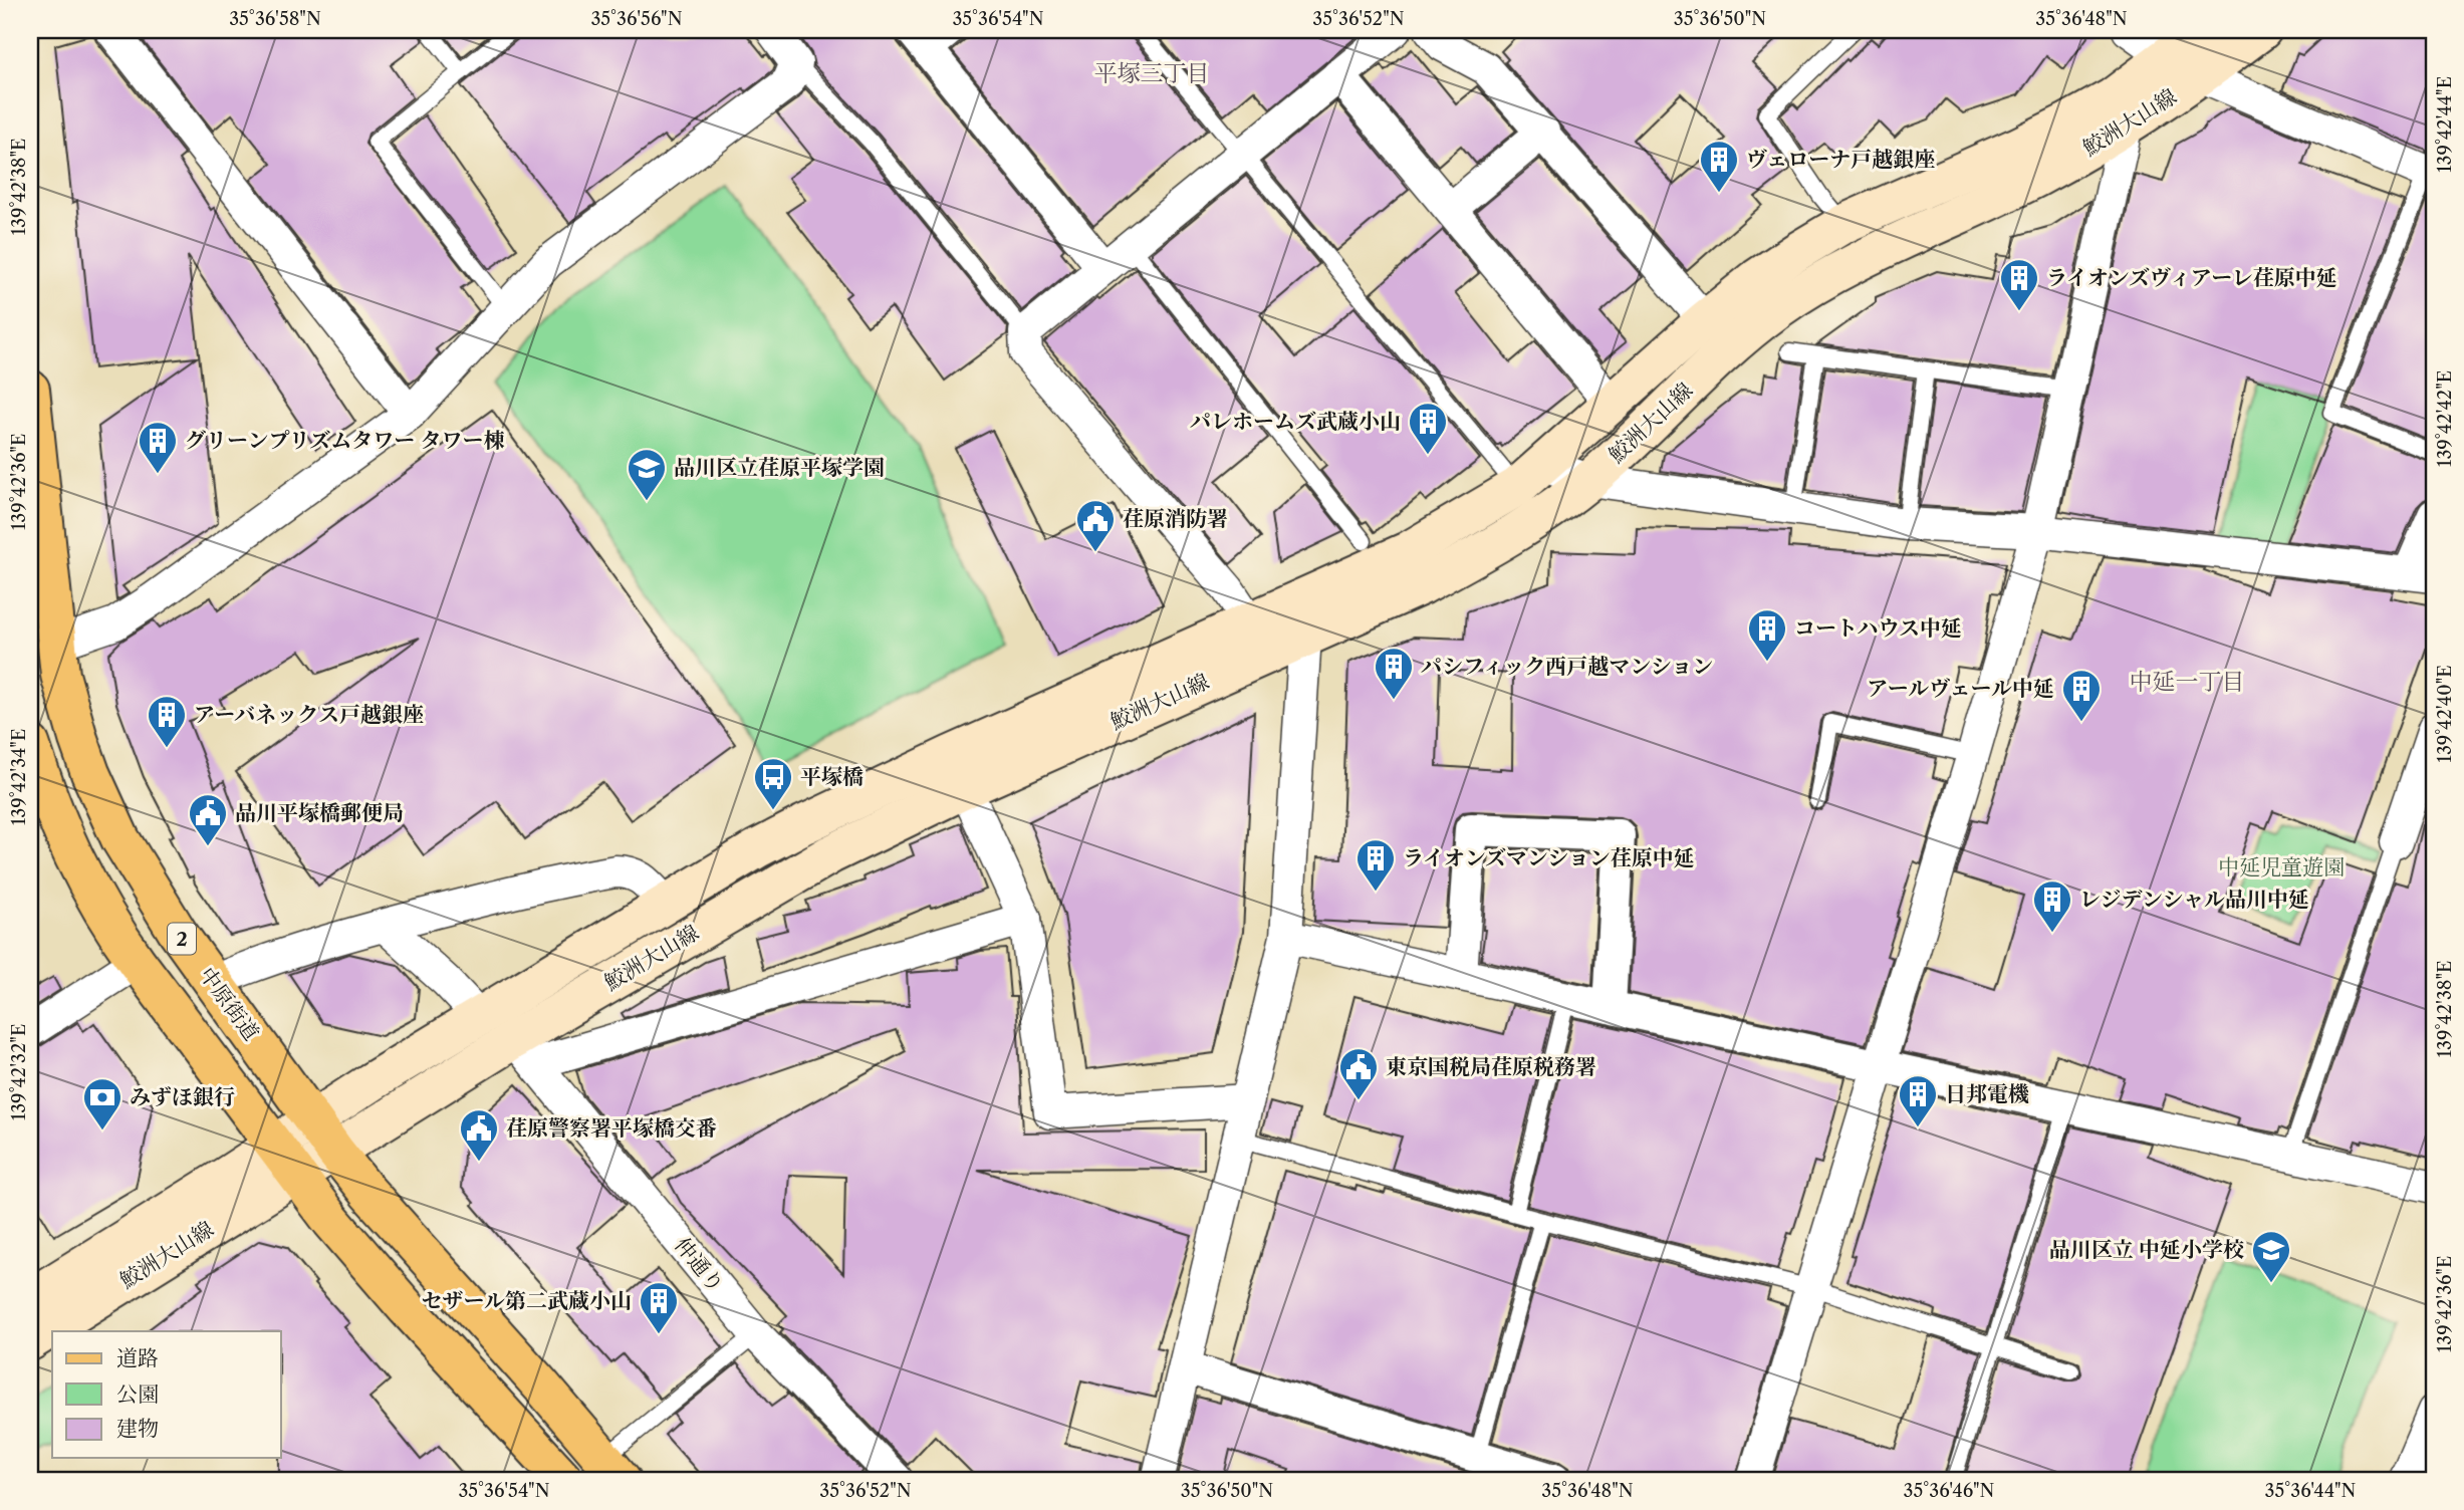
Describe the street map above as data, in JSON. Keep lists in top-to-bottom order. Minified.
{"streets":{"main road":["鮫洲大山線","2","中原街道"],"street":["仲通り"]},"crossings":[["鮫洲大山線","2"],["鮫洲大山線","中原街道"],["鮫洲大山線","仲通り"]],"districts":["平塚三丁目","中延一丁目"],"parks":["中延児童遊園"],"places":{"building":["ヴェローナ戸越銀座","ライオンズヴィアーレ荏原中延","パレホームズ武蔵小山","グリーンプリズムタワー タワー棟","コートハウス中延","パシフィック西戸越マンション","アールヴェール中延","アーバネックス戸越銀座","ライオンズマンション荏原中延","レジデンシャル品川中延","日邦電機","セザール第二武蔵小山"],"school or university":["品川区立荏原平塚学園","品川区立 中延小学校"],"public building":["荏原消防署","品川平塚橋郵便局","東京国税局荏原税務署","荏原警察署平塚橋交番"],"bus stop":["平塚橋"],"bank":["みずほ銀行"]},"legend":["道路","公園","建物"],"coordinates":["35°36'58\"N","35°36'56\"N","35°36'54\"N","35°36'52\"N","35°36'50\"N","35°36'48\"N","139°42'44\"E","139°42'38\"E","139°42'42\"E","139°42'36\"E","139°42'40\"E","139°42'34\"E","139°42'32\"E","35°36'46\"N","35°36'44\"N"]}
